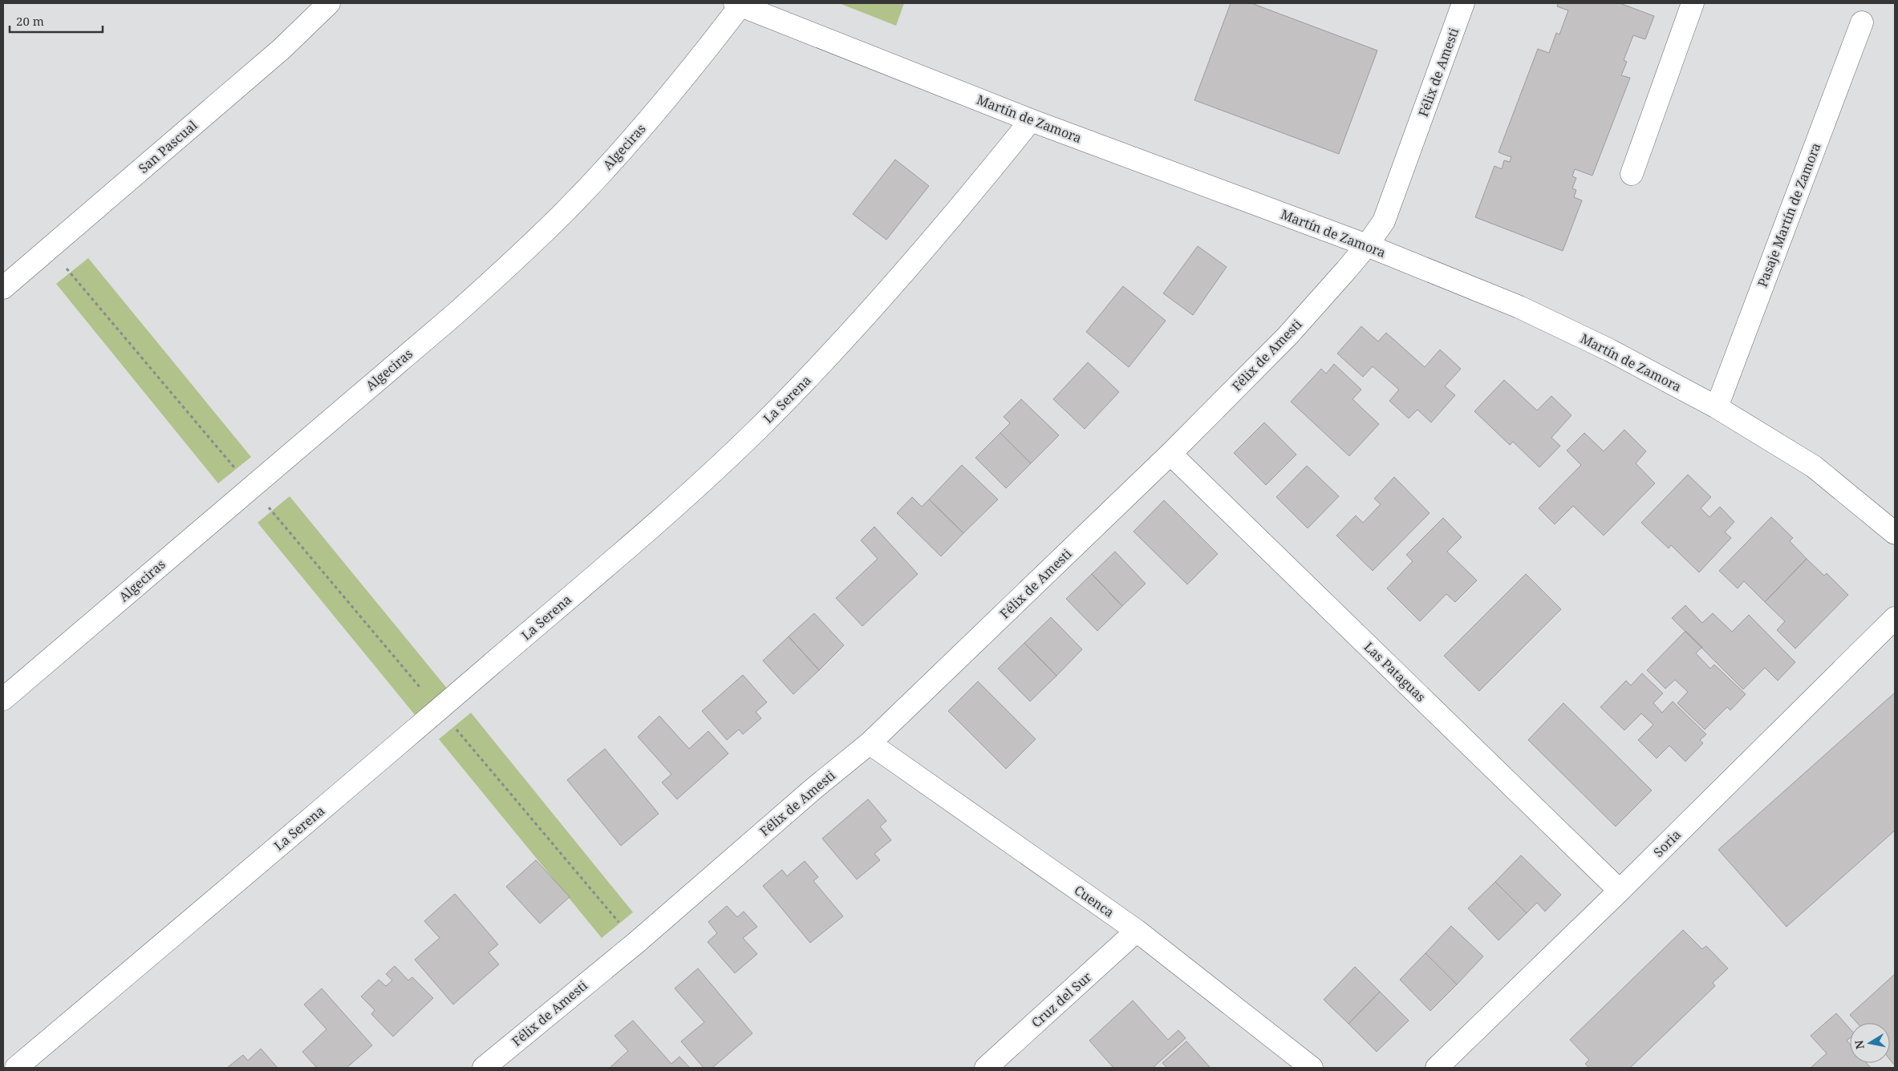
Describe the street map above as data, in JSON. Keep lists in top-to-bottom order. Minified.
{"streets":{"street":["Félix de Amesti","Martín de Zamora","San Pascual","Algeciras","Pasaje Martín de Zamora","La Serena","Las Pataguas","Soria","Cuenca","Cruz del Sur"]},"crossings":[["Félix de Amesti","Martín de Zamora"],["Félix de Amesti","Las Pataguas"],["Félix de Amesti","Cuenca"],["Martín de Zamora","Algeciras"],["Martín de Zamora","Pasaje Martín de Zamora"],["Martín de Zamora","La Serena"],["Las Pataguas","Soria"],["Cuenca","Cruz del Sur"]],"scale_bar":"20 m","north":"left"}
